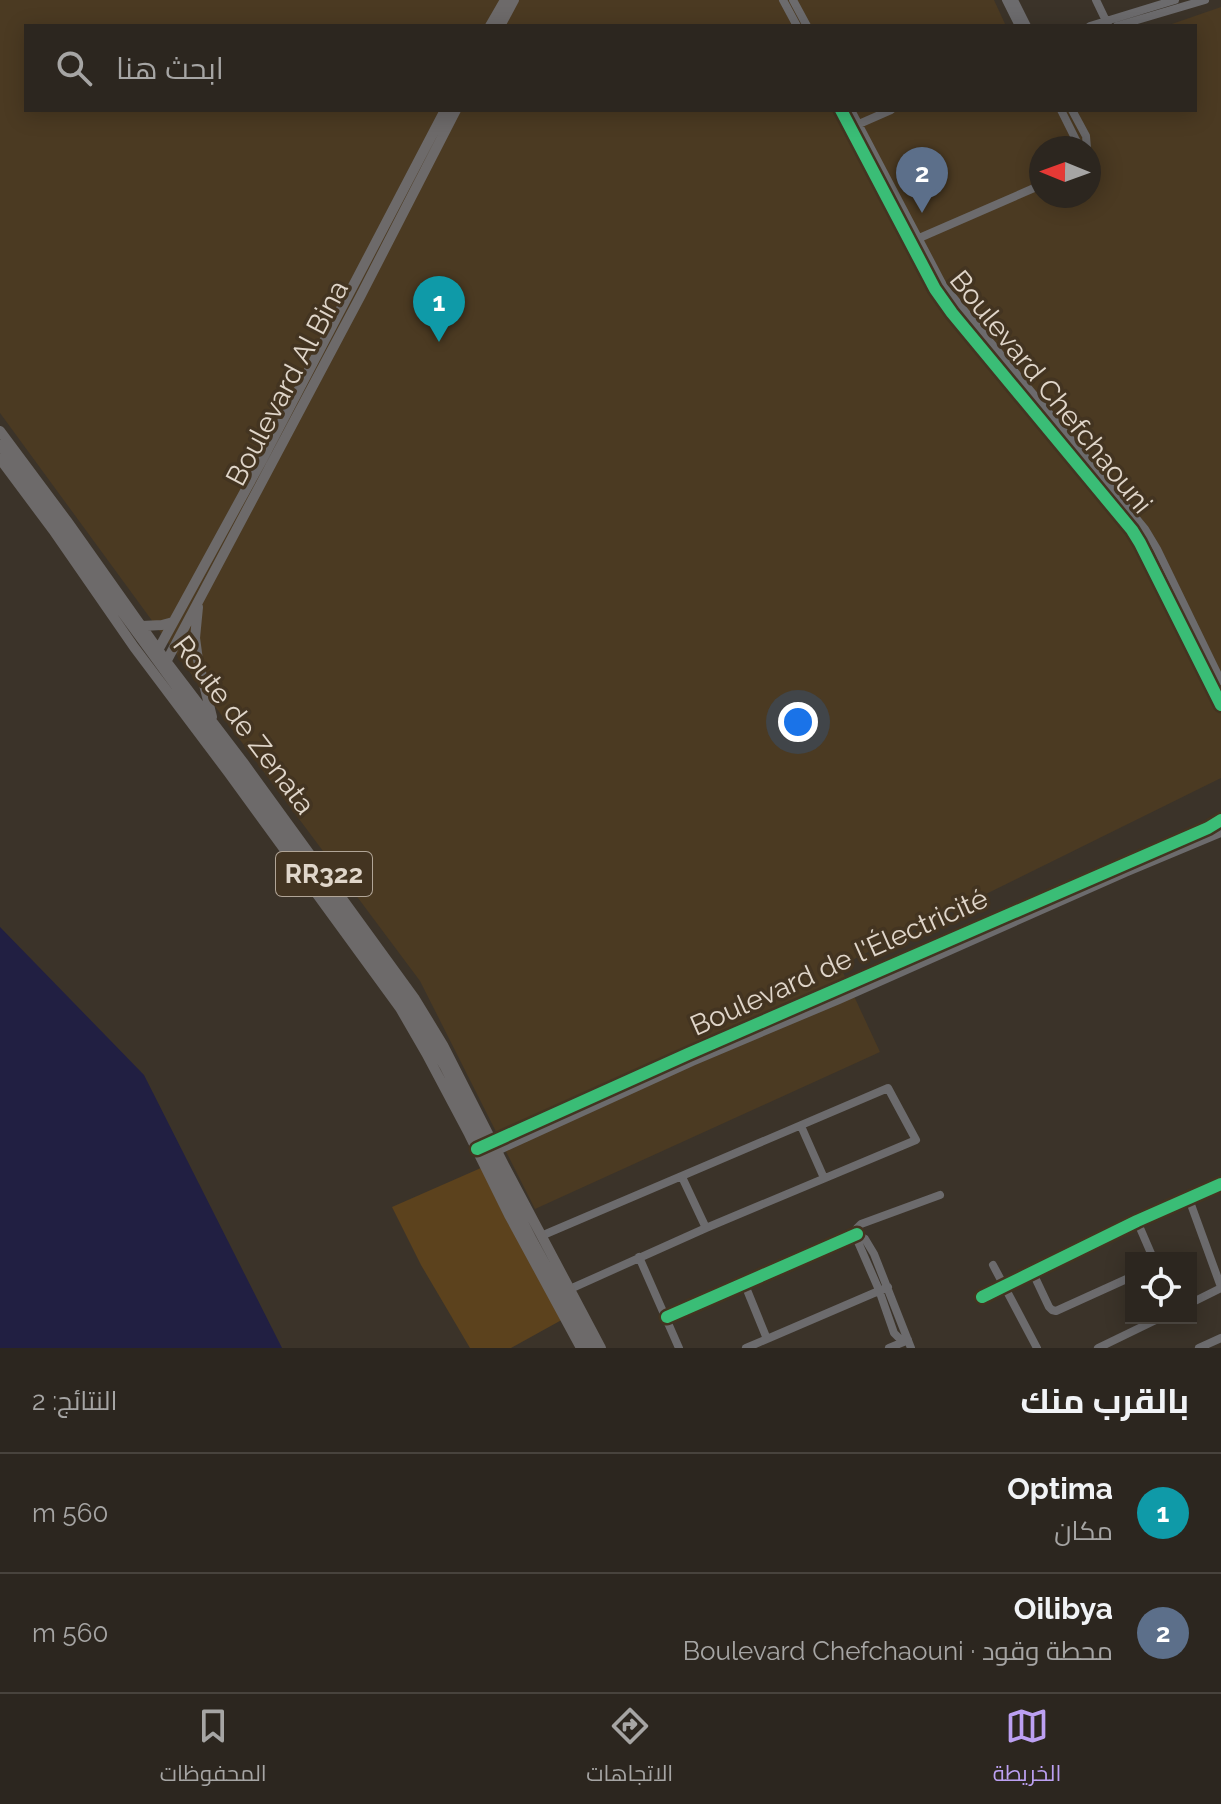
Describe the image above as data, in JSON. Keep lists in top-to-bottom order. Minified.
{"streets":{"main road":["Boulevard Al Bina","Route de Zenata","RR322"],"street":["Boulevard Chefchaouni","Boulevard de l'Électricité"]},"crossings":[["Boulevard Al Bina","Route de Zenata"],["Route de Zenata","Boulevard de l'Électricité"]],"north":"left","page":{"search":"ابحث هنا","pins":["2","1"],"heading":["بالقرب منك","النتائج: 2"],"list":[{"mark":"1","name":"Optima","note":"مكان","value":"560 m"},{"mark":"2","name":"Oilibya","note":"محطة وقود · Boulevard Chefchaouni","value":"560 m"}],"nav":["الخريطة","الاتجاهات","المحفوظات"]}}
